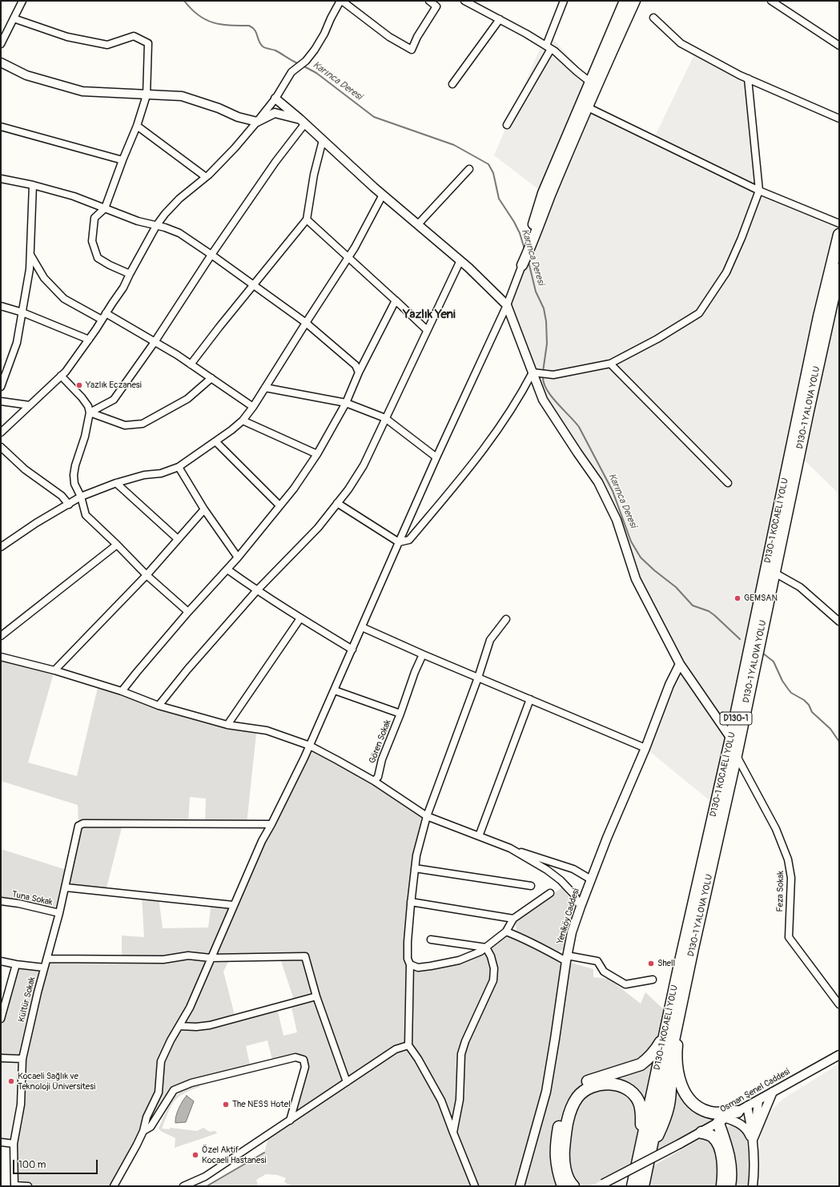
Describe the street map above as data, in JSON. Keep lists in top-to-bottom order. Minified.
{"streets":{"highway":["D130-1 YALOVA YOLU","D130-1 KOCAELİ YOLU","D130-1"],"street":["Gören Sokak","Feza Sokak","Tuna Sokak","Yeniköy Caddesi","Kültür Sokak","Osman Şenel Caddesi"]},"crossings":[["D130-1 YALOVA YOLU","D130-1 KOCAELİ YOLU"],["D130-1 YALOVA YOLU","D130-1"],["D130-1 YALOVA YOLU","Feza Sokak"],["D130-1 KOCAELİ YOLU","D130-1"],["Tuna Sokak","Kültür Sokak"]],"districts":["Yazlık Yeni"],"water":["Karınca Deresi"],"places":["Yazlık Eczanesi","GEMSAN","Shell","Kocaeli Sağlık ve Teknoloji Üniversitesi","The NESS Hotel","Özel Aktif Kocaeli Hastanesi"],"scale_bar":"100 m"}
